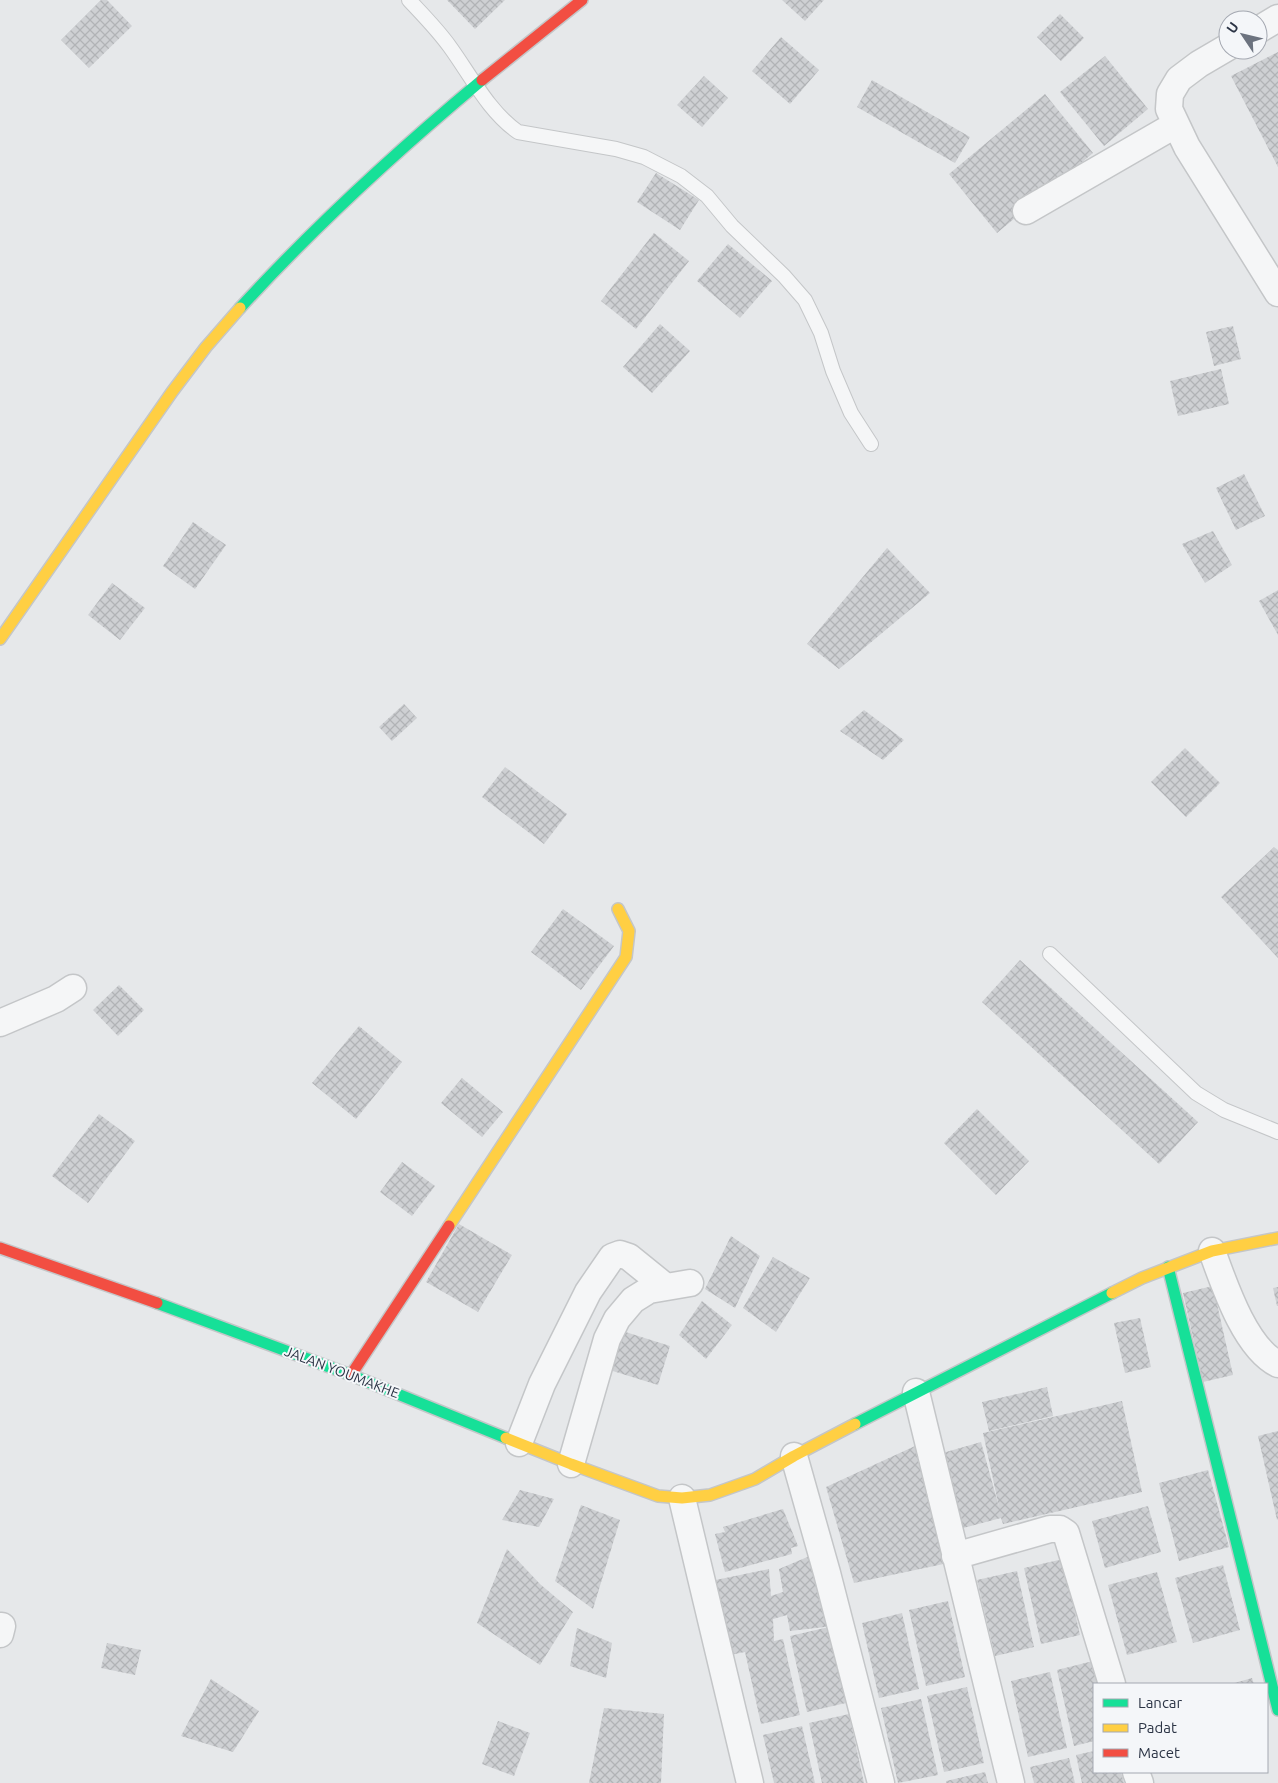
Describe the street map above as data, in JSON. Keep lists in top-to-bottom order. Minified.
{"streets":{"street":["JALAN YOUMAKHE"]},"legend":["Lancar","Padat","Macet"],"north":"top left"}
